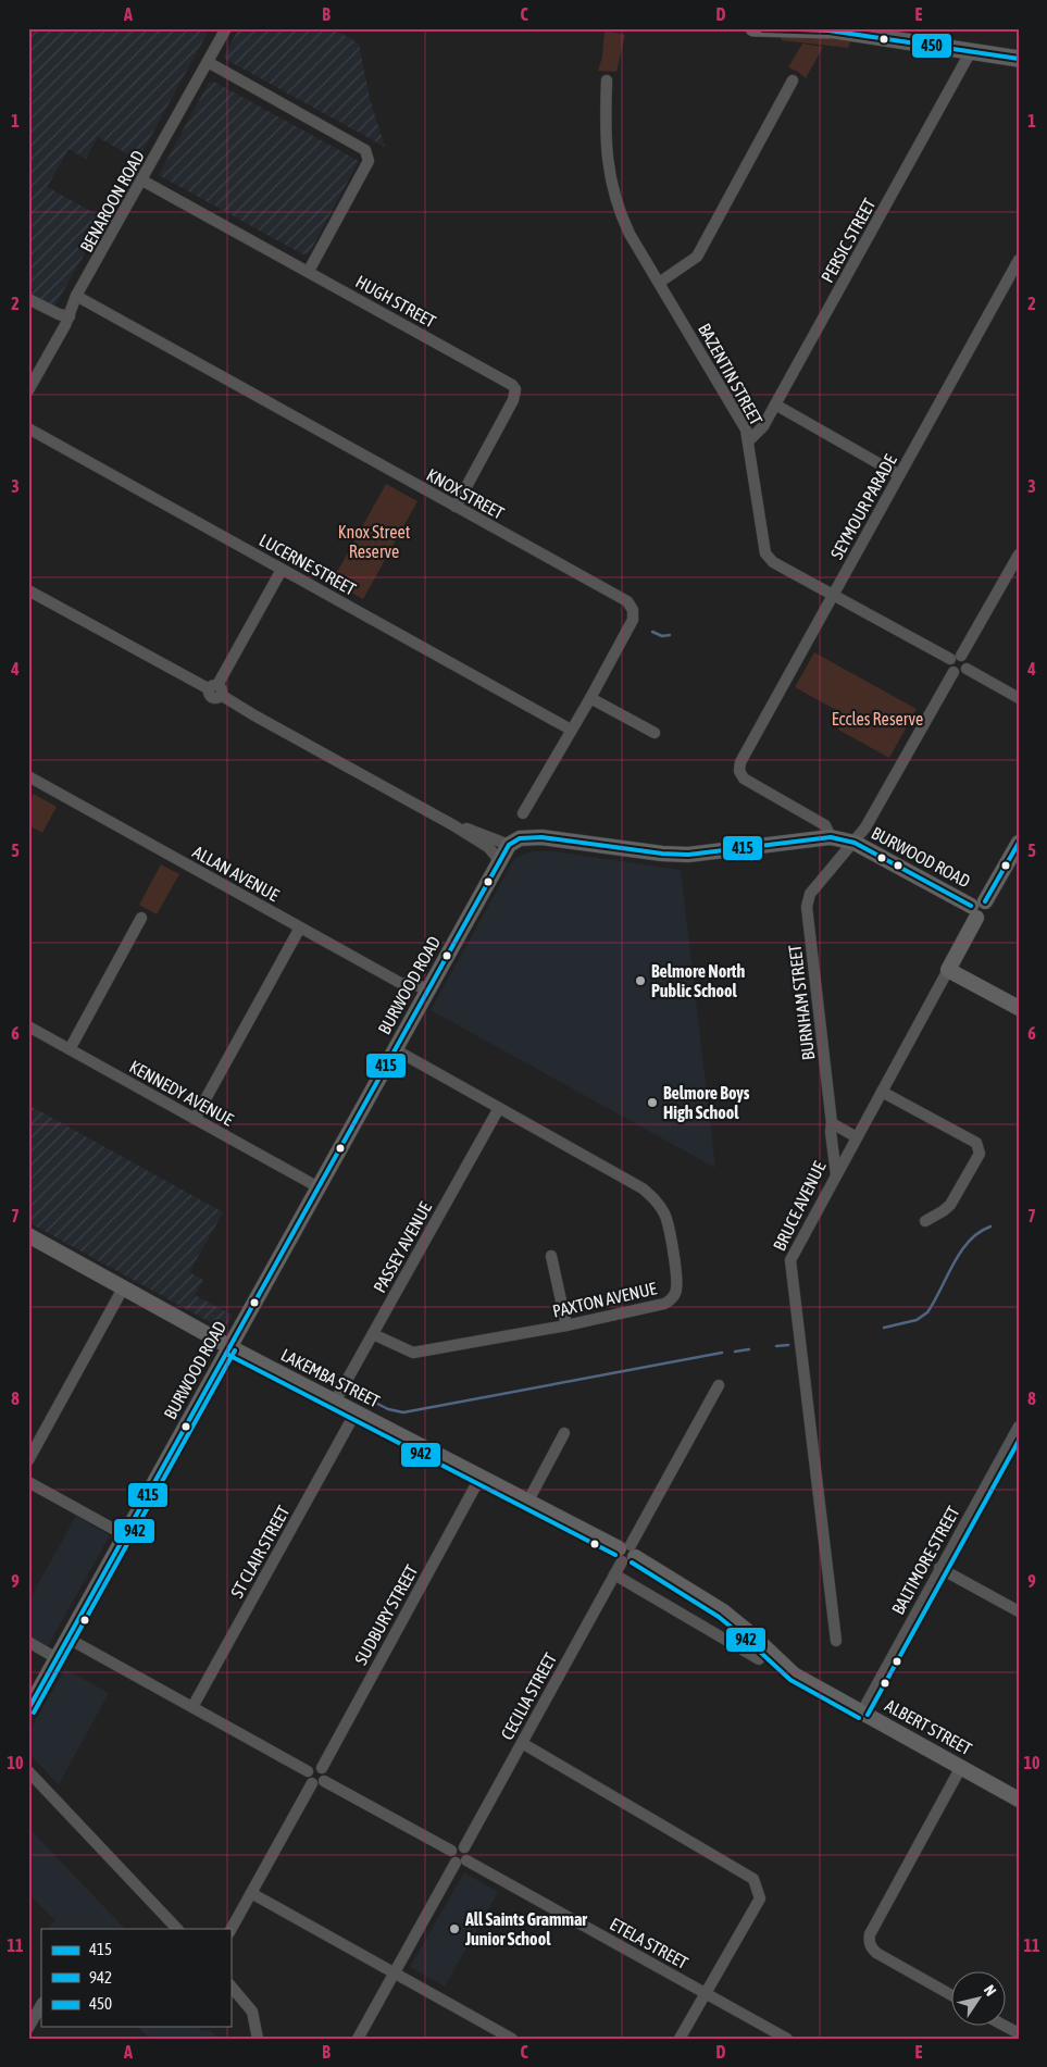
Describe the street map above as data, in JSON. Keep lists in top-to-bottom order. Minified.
{"streets":{"main road":["BURWOOD ROAD","BRUCE AVENUE","LAKEMBA STREET","ALBERT STREET"],"street":["BENAROON ROAD","PERSIC STREET","HUGH STREET","BAZENTIN STREET","KNOX STREET","SEYMOUR PARADE","LUCERNE STREET","ALLAN AVENUE","BURNHAM STREET","KENNEDY AVENUE","PASSEY AVENUE","PAXTON AVENUE","ST CLAIR STREET","BALTIMORE STREET","SUDBURY STREET","CECILIA STREET","ETELA STREET"]},"crossings":[["BENAROON ROAD","HUGH STREET"],["BENAROON ROAD","KNOX STREET"],["PERSIC STREET","BAZENTIN STREET"],["HUGH STREET","KNOX STREET"],["BAZENTIN STREET","SEYMOUR PARADE"],["BAZENTIN STREET","BURNHAM STREET"],["KNOX STREET","LUCERNE STREET"],["SEYMOUR PARADE","BURWOOD ROAD"],["BURWOOD ROAD","ALLAN AVENUE"],["BURWOOD ROAD","BURNHAM STREET"],["BURWOOD ROAD","KENNEDY AVENUE"],["BURWOOD ROAD","BRUCE AVENUE"],["BURWOOD ROAD","PAXTON AVENUE"],["BURWOOD ROAD","LAKEMBA STREET"],["BURNHAM STREET","BRUCE AVENUE"],["PASSEY AVENUE","PAXTON AVENUE"],["PASSEY AVENUE","LAKEMBA STREET"],["LAKEMBA STREET","ST CLAIR STREET"],["LAKEMBA STREET","SUDBURY STREET"],["LAKEMBA STREET","CECILIA STREET"],["LAKEMBA STREET","ALBERT STREET"],["BALTIMORE STREET","ALBERT STREET"],["CECILIA STREET","ALBERT STREET"],["CECILIA STREET","ETELA STREET"]],"parks":["Knox Street Reserve","Eccles Reserve"],"places":["Belmore North Public School","Belmore Boys High School","All Saints Grammar Junior School"],"lines":["transit line 450","transit line 415","transit line 942"],"legend":["415","942","450"],"north":"top right","grid":{"columns":["A","B","C","D","E"],"rows":["1","2","3","4","5","6","7","8","9","10","11"]}}
